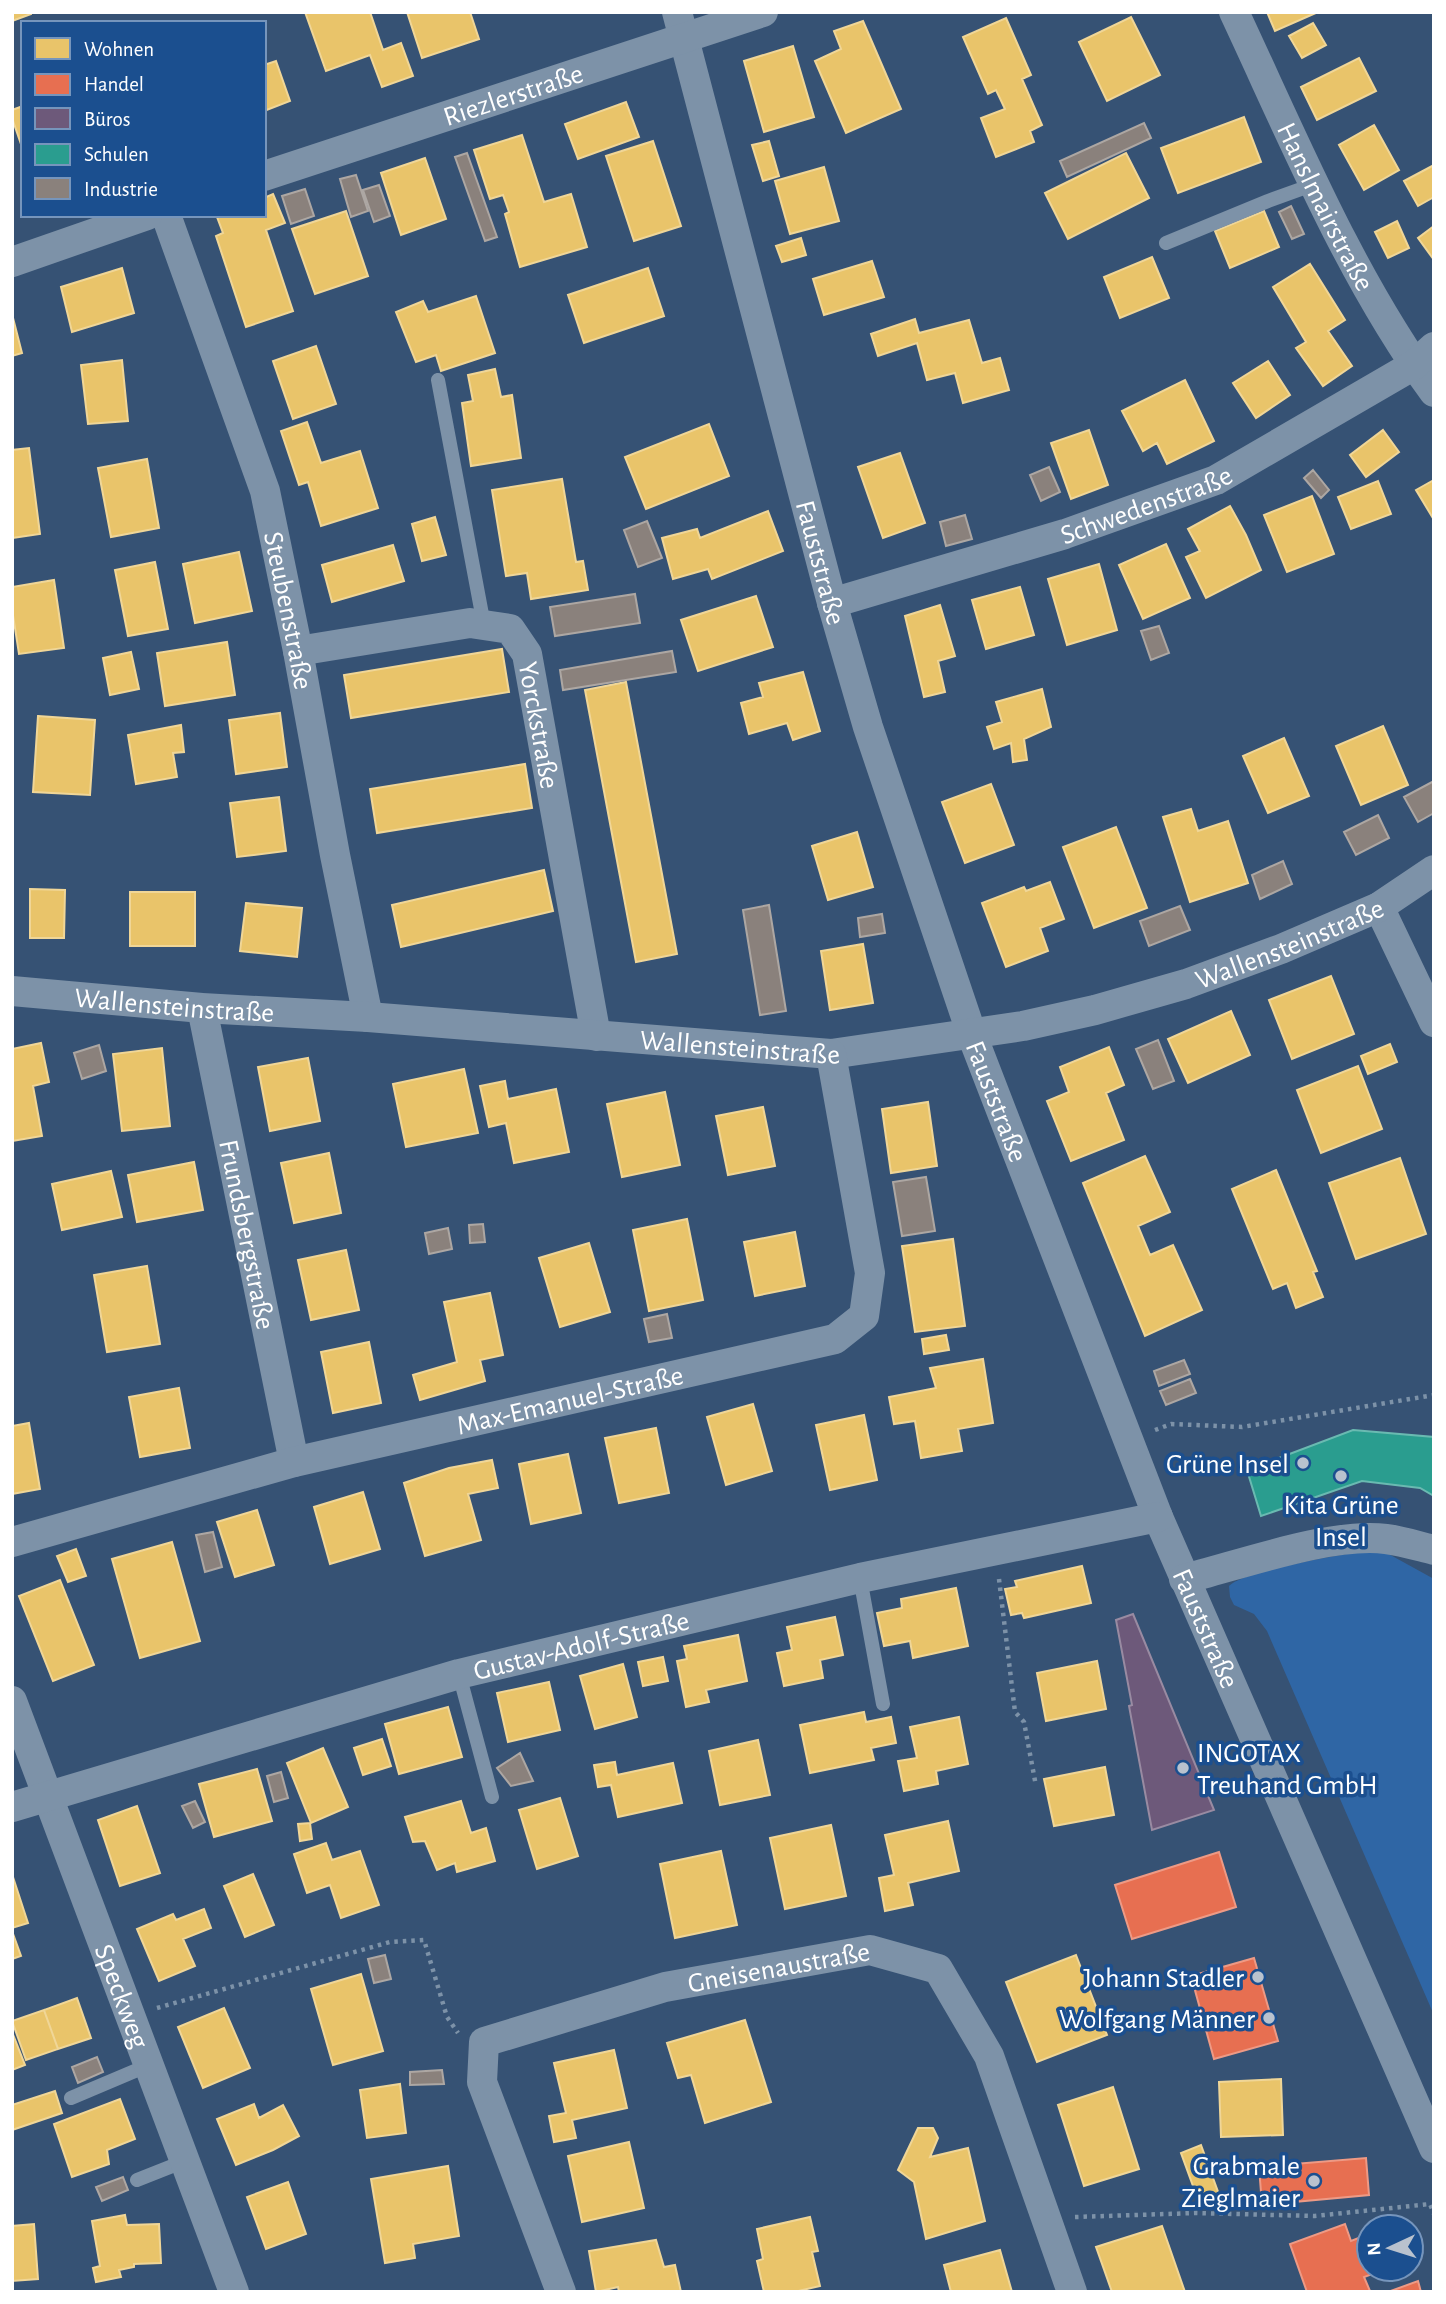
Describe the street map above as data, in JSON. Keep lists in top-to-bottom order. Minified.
{"streets":{"street":["Riezlerstraße","Hanslmairstraße","Schwedenstraße","Fauststraße","Steubenstraße","Yorckstraße","Wallensteinstraße","Frundsbergstraße","Max-Emanuel-Straße","Gustav-Adolf-Straße","Gneisenaustraße","Speckweg"]},"crossings":[["Riezlerstraße","Fauststraße"],["Hanslmairstraße","Schwedenstraße"],["Schwedenstraße","Fauststraße"],["Fauststraße","Wallensteinstraße"],["Fauststraße","Gustav-Adolf-Straße"],["Steubenstraße","Yorckstraße"],["Steubenstraße","Wallensteinstraße"],["Yorckstraße","Wallensteinstraße"],["Wallensteinstraße","Frundsbergstraße"],["Wallensteinstraße","Max-Emanuel-Straße"],["Frundsbergstraße","Max-Emanuel-Straße"],["Gustav-Adolf-Straße","Speckweg"]],"places":["Grüne Insel","Kita Grüne Insel","INGOTAX Treuhand GmbH","Johann Stadler","Wolfgang Männer","Grabmale Zieglmaier"],"legend":["Wohnen","Handel","Büros","Schulen","Industrie"],"north":"left"}
